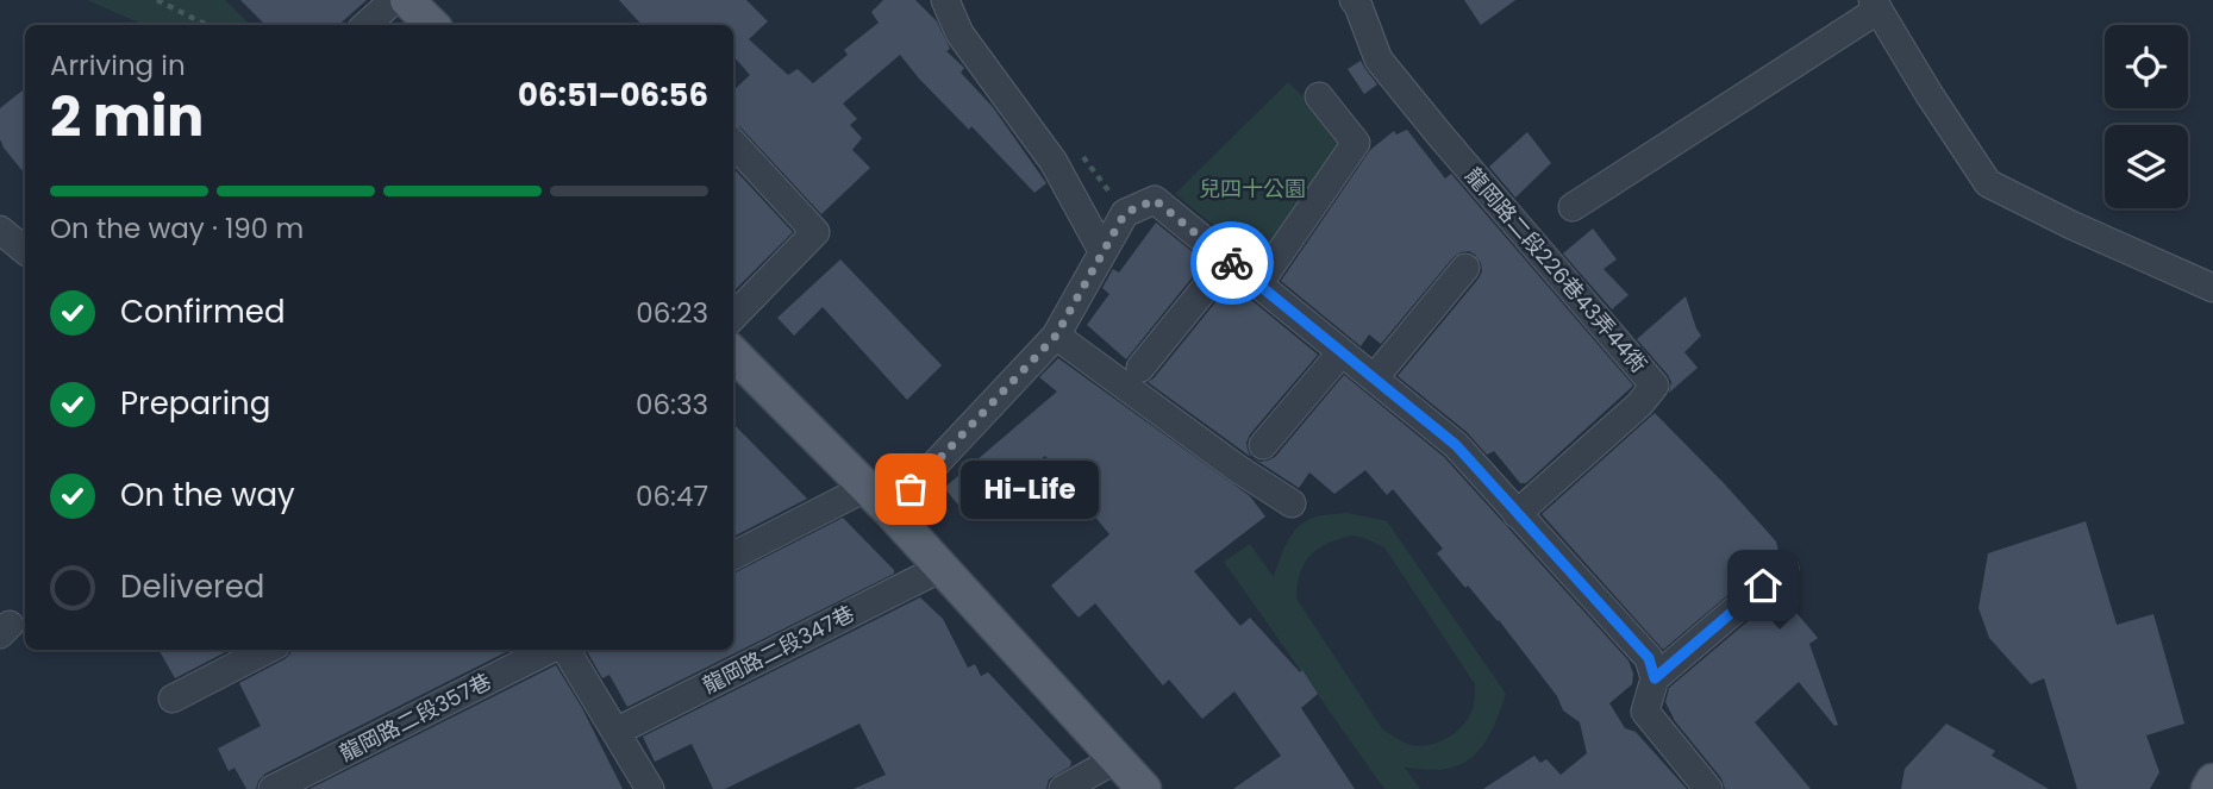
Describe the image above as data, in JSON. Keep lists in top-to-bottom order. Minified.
{"streets":{"lane":["龍岡路二段226巷43弄44衖","龍岡路二段347巷","龍岡路二段357巷"]},"parks":["兒四十公園"],"places":["Hi-Life"],"page":{"heading":["2 min","Arriving in","06:51–06:56"],"bar":"On the way · 190 m","list":[["Confirmed","06:23"],["Preparing","06:33"],["On the way","06:47"],"Delivered"],"bubble":"Hi-Life"}}
